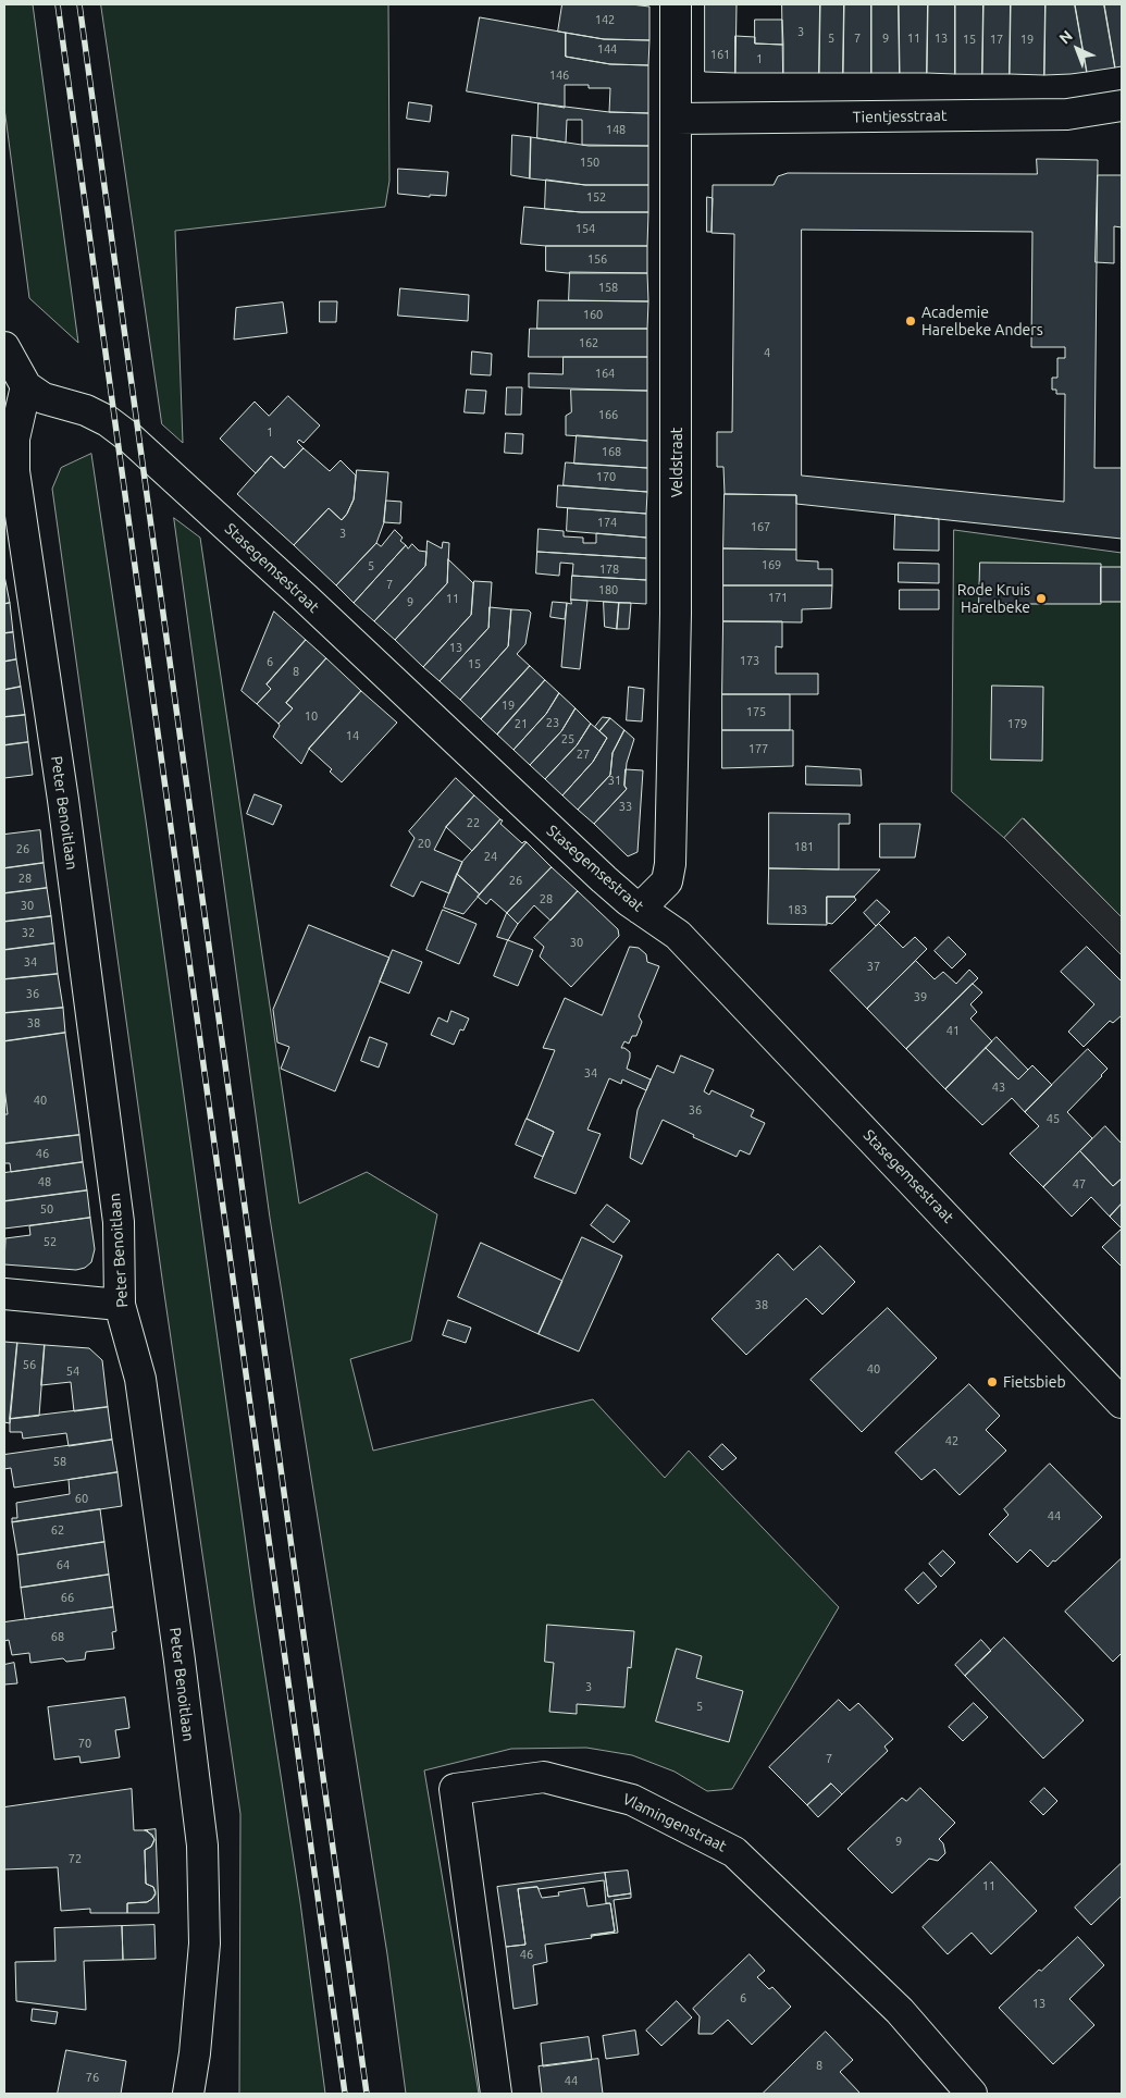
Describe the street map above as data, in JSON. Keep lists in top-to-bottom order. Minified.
{"streets":{"street":["Tientjesstraat","Veldstraat","Stasegemsestraat","Peter Benoitlaan","Vlamingenstraat"]},"crossings":[["Tientjesstraat","Veldstraat"],["Veldstraat","Stasegemsestraat"],["Stasegemsestraat","Peter Benoitlaan"]],"places":["Academie Harelbeke Anders","Rode Kruis Harelbeke","Fietsbieb"],"house_numbers":["142","3","5","7","9","11","13","15","17","19","144","161","1","146","148","150","152","154","156","158","160","162","4","164","166","1","168","170","174","167","3","169","5","178","7","180","171","11","9","13","173","6","15","8","19","175","10","23","21","179","14","25","177","27","31","33","22","20","181","26","24","28","26","28","30","183","32","30","34","37","36","39","38","41","34","43","40","36","45","46","48","47","50","52","38","56","40","54","42","58","60","44","62","64","66","68","3","5","70","7","9","72","11","46","6","13","8","76","44"],"north":"top left"}
